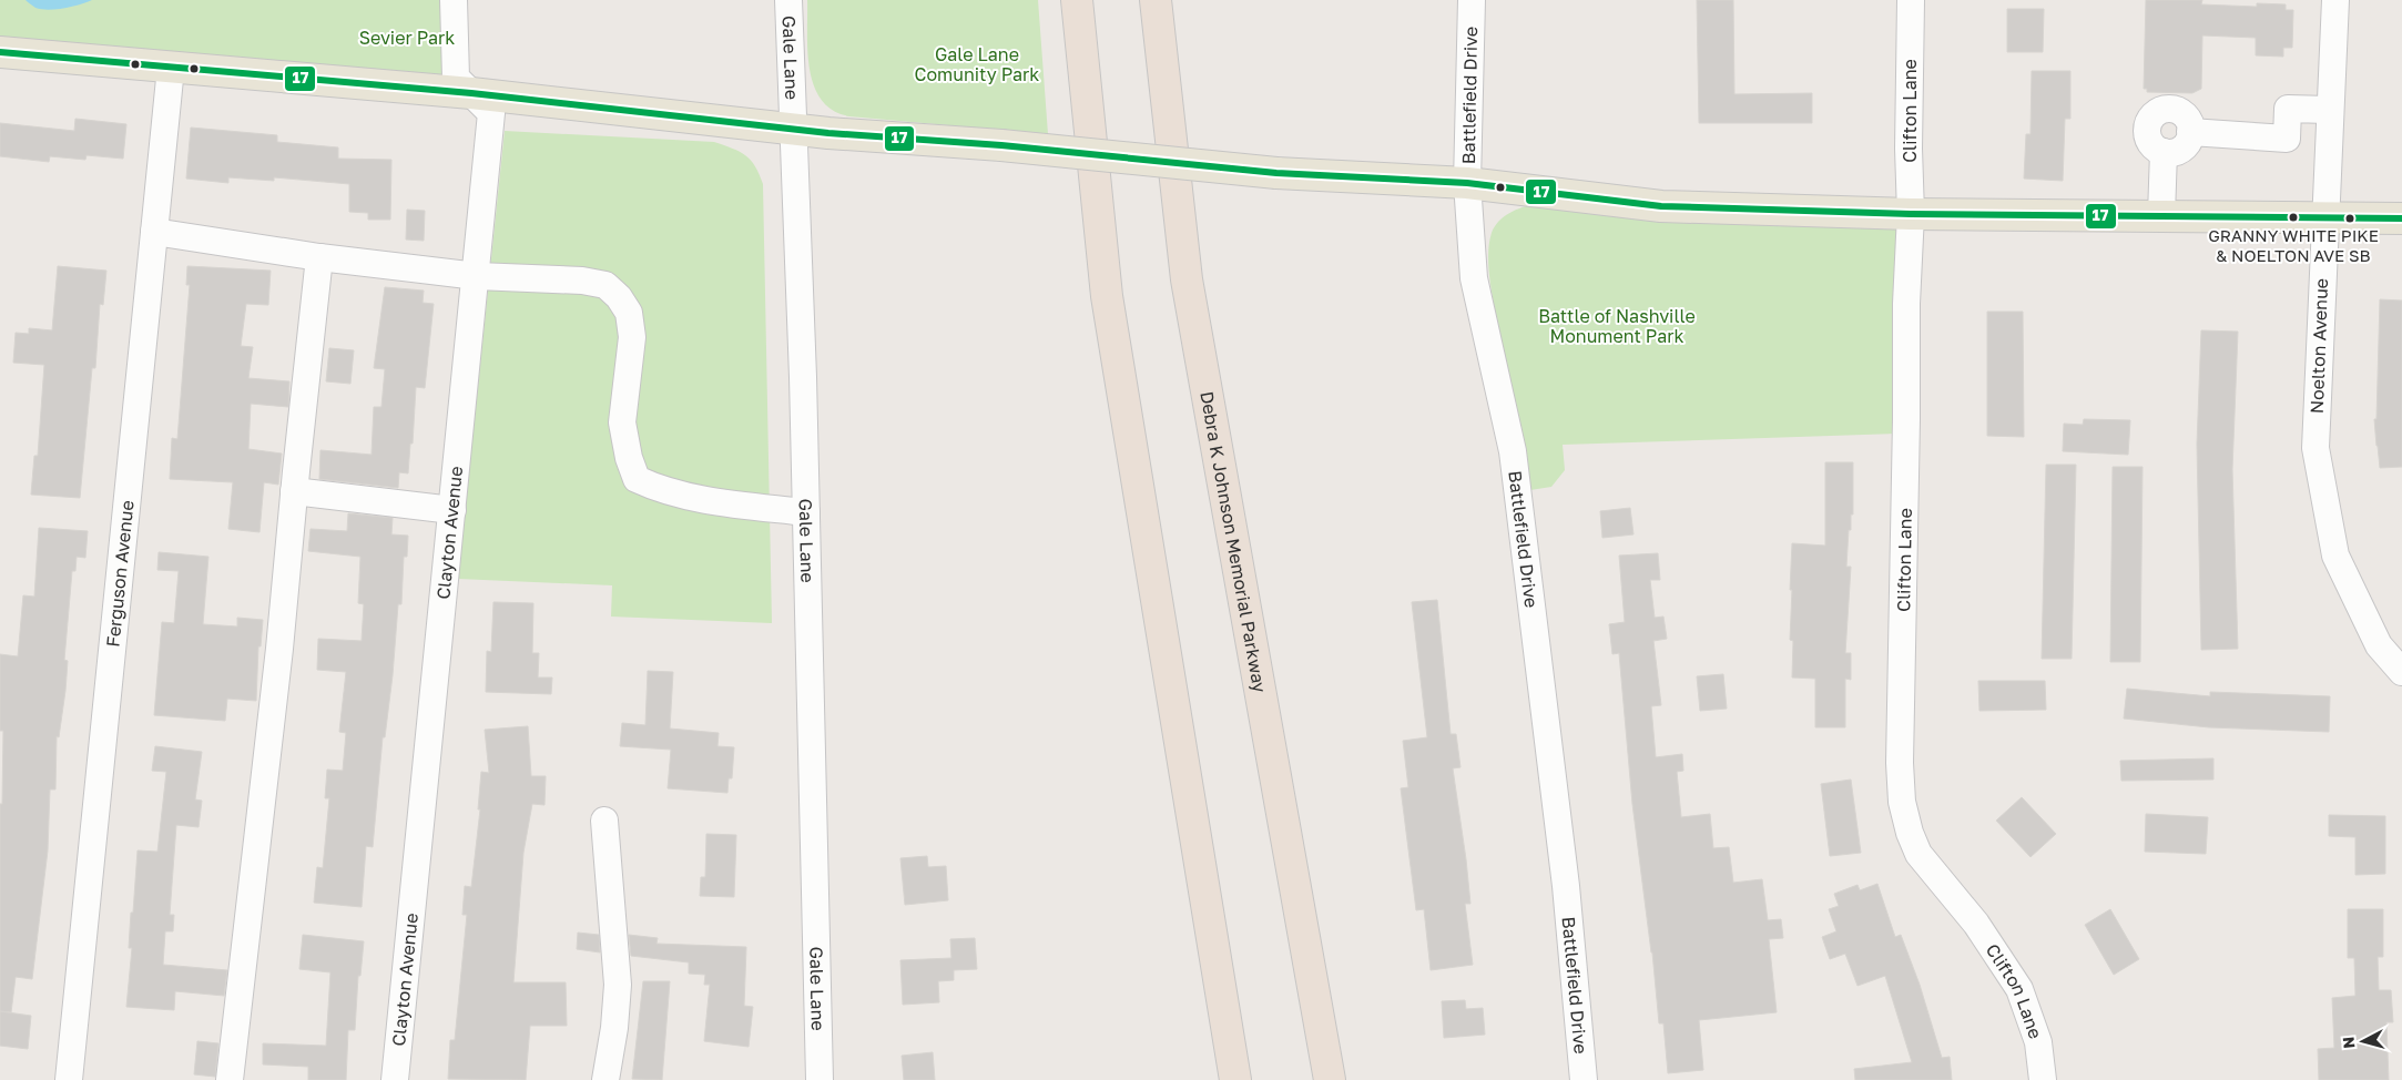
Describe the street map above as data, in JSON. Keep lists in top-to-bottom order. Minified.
{"streets":{"highway":["Debra K Johnson Memorial Parkway"],"street":["Gale Lane","Battlefield Drive","Clifton Lane","Noelton Avenue","Clayton Avenue","Ferguson Avenue"]},"parks":["Sevier Park","Gale Lane Comunity Park","Battle of Nashville Monument Park"],"places":["GRANNY WHITE PIKE & NOELTON AVE SB"],"lines":["transit line 17"],"north":"left"}
